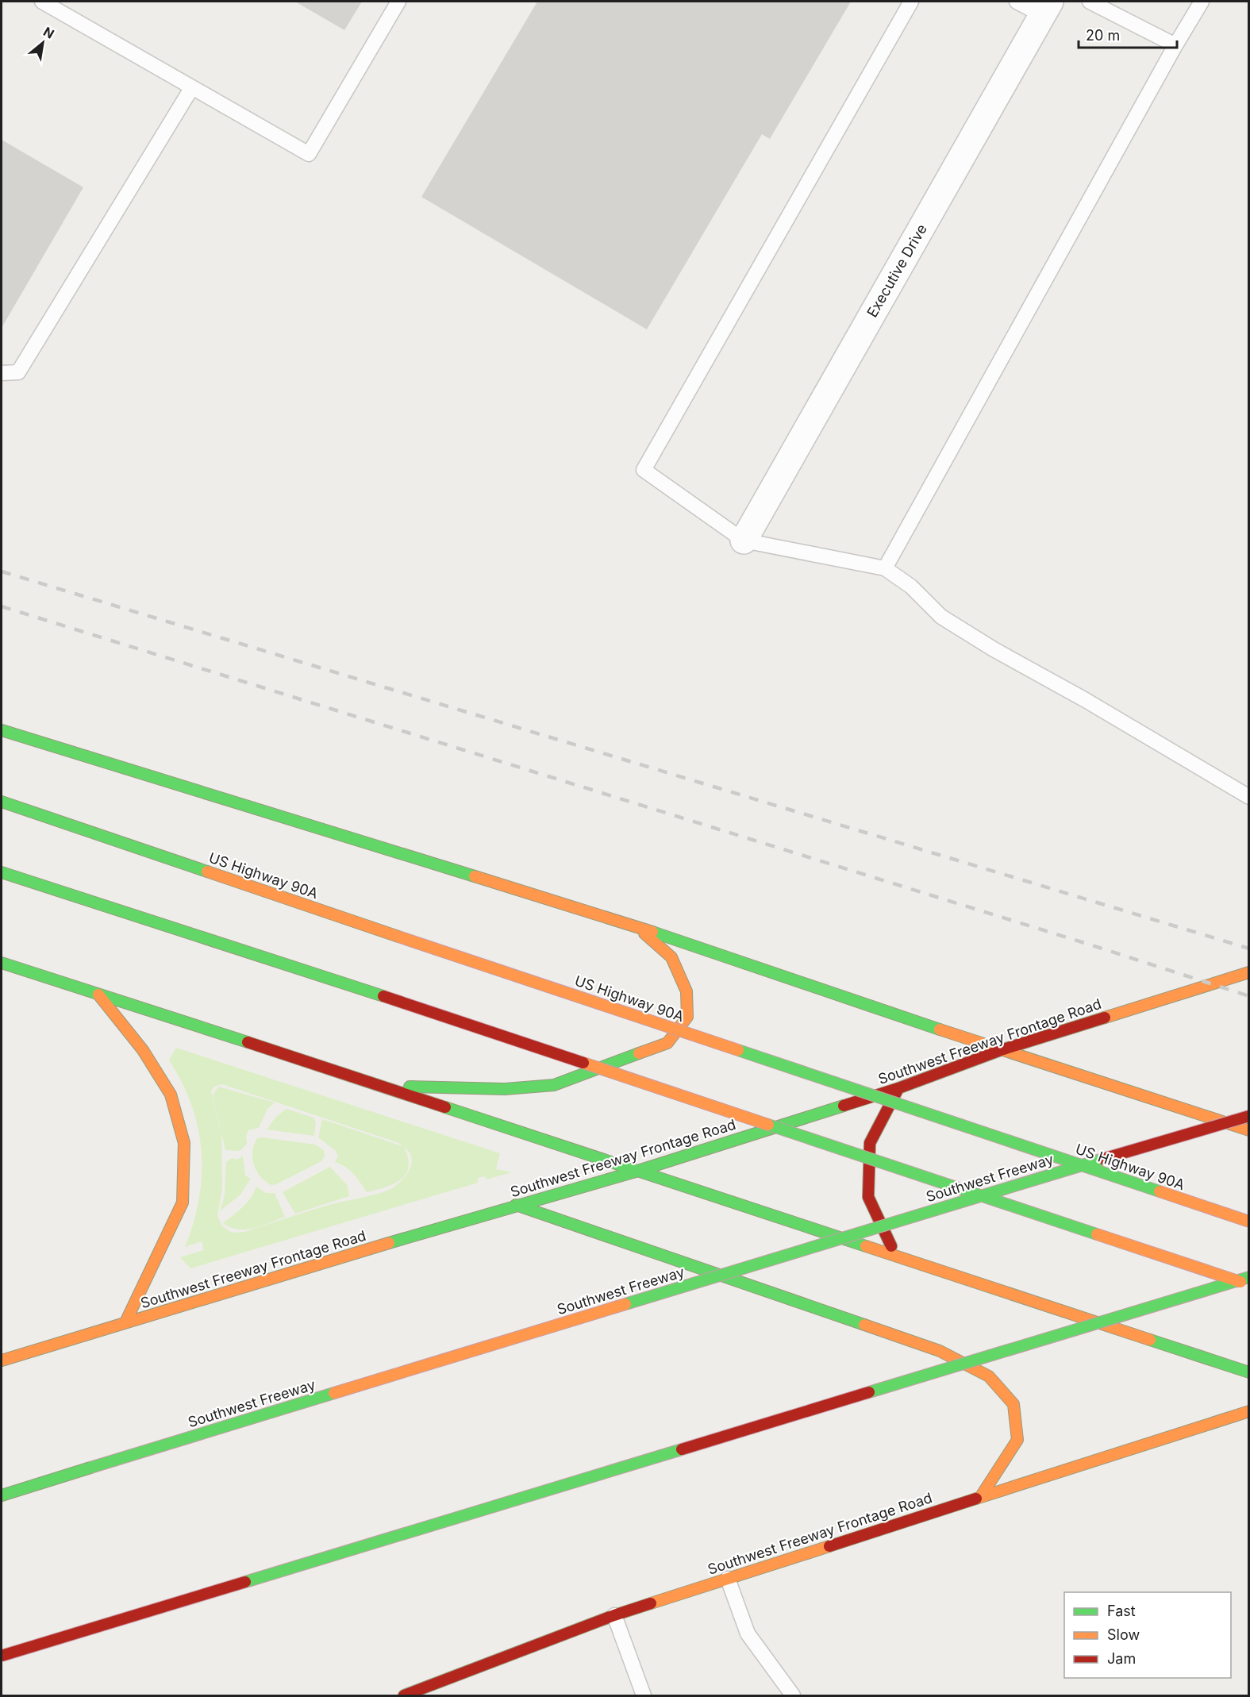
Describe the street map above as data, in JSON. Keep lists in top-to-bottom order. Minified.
{"streets":{"main road":["US Highway 90A","Southwest Freeway Frontage Road","Southwest Freeway"],"street":["Executive Drive"]},"legend":["Fast","Slow","Jam"],"scale_bar":"20 m","north":"top right"}
